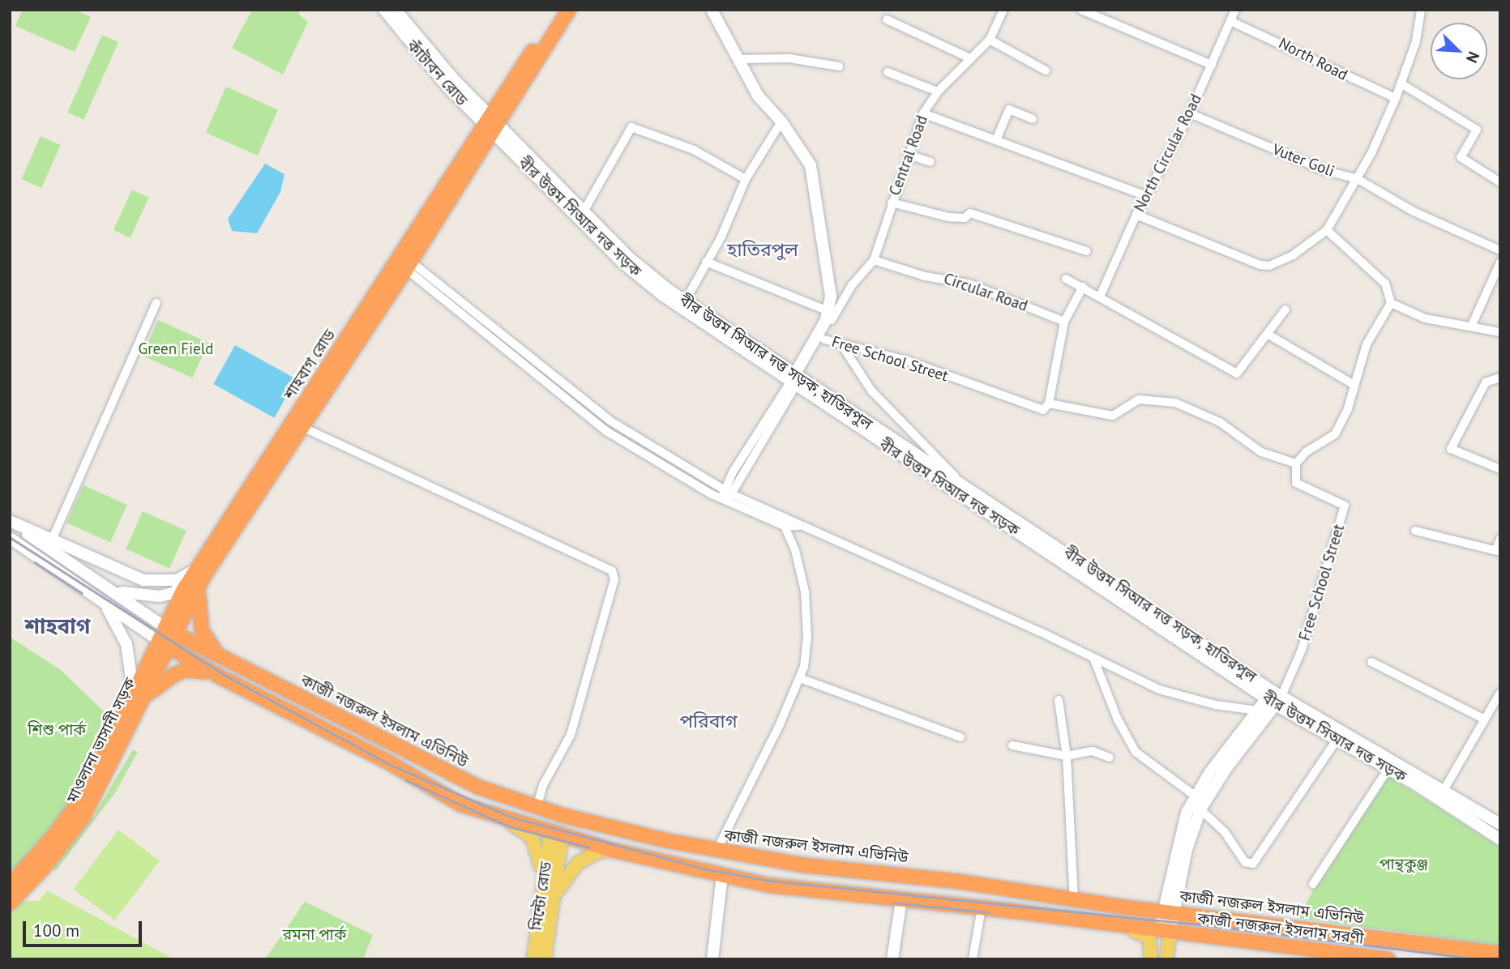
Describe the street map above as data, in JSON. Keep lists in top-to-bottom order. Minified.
{"streets":{"highway":["শাহবাগ রোড","কাজী নজরুল ইসলাম এভিনিউ","মাওলানা ভাসানী সড়ক","কাজী নজরুল ইসলাম সরণী"],"main road":["কাঁটাবন রোড","বীর উত্তম সিআর দত্ত সড়ক","বীর উত্তম সিআর দত্ত সড়ক, হাতিরপুল","মিন্টো রোড"],"street":["North Road","North Circular Road","Central Road","Vuter Goli","Circular Road","Free School Street"]},"crossings":[["North Road","North Circular Road"],["কাঁটাবন রোড","বীর উত্তম সিআর দত্ত সড়ক"],["কাঁটাবন রোড","বীর উত্তম সিআর দত্ত সড়ক, হাতিরপুল"],["কাঁটাবন রোড","শাহবাগ রোড"],["North Circular Road","Vuter Goli"],["Central Road","Circular Road"],["বীর উত্তম সিআর দত্ত সড়ক","Free School Street"],["বীর উত্তম সিআর দত্ত সড়ক","বীর উত্তম সিআর দত্ত সড়ক, হাতিরপুল"],["বীর উত্তম সিআর দত্ত সড়ক","শাহবাগ রোড"],["Free School Street","বীর উত্তম সিআর দত্ত সড়ক, হাতিরপুল"],["বীর উত্তম সিআর দত্ত সড়ক, হাতিরপুল","শাহবাগ রোড"],["শাহবাগ রোড","কাজী নজরুল ইসলাম এভিনিউ"],["শাহবাগ রোড","মাওলানা ভাসানী সড়ক"],["কাজী নজরুল ইসলাম এভিনিউ","মাওলানা ভাসানী সড়ক"]],"districts":["হাতিরপুল","শাহবাগ","পরিবাগ"],"parks":["Green Field","শিশু পার্ক","পান্থকুঞ্জ","রমনা পার্ক"],"scale_bar":"100 m","north":"bottom right"}
